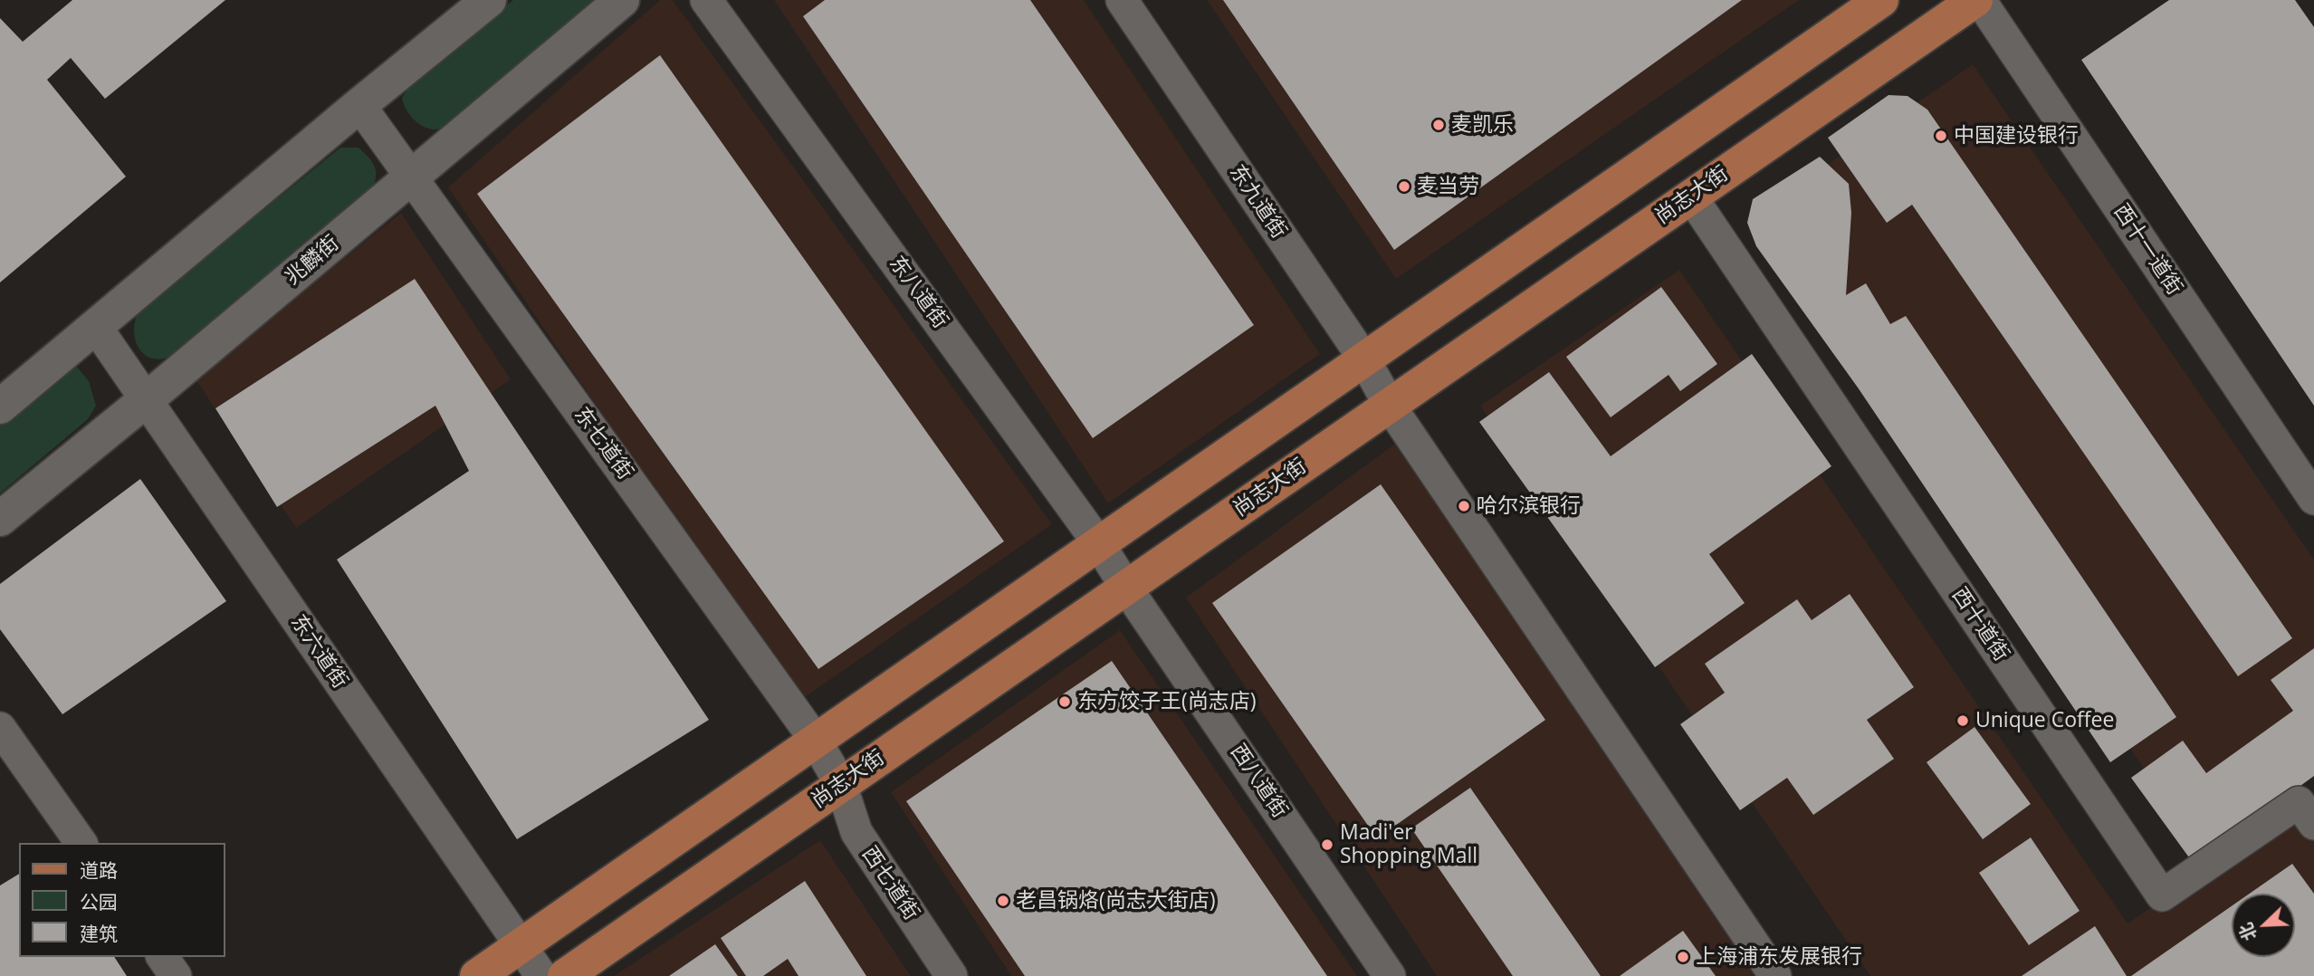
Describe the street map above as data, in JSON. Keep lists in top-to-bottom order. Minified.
{"streets":{"main road":["尚志大街","兆麟街"],"street":["东九道街","西十一道街","东八道街","东七道街","西十道街","东六道街","西八道街","西七道街"]},"crossings":[["尚志大街","东九道街"],["尚志大街","西十一道街"],["尚志大街","东八道街"],["尚志大街","东七道街"],["尚志大街","西十道街"],["尚志大街","西八道街"],["尚志大街","西七道街"],["兆麟街","东七道街"],["兆麟街","东六道街"],["东八道街","西八道街"],["东七道街","西七道街"]],"places":["麦凯乐","中国建设银行","麦当劳","哈尔滨银行","东方饺子王(尚志店)","Unique Coffee","Madi'er Shopping Mall","老昌锅烙(尚志大街店)","上海浦东发展银行"],"legend":["道路","公园","建筑"],"north":"bottom left"}
